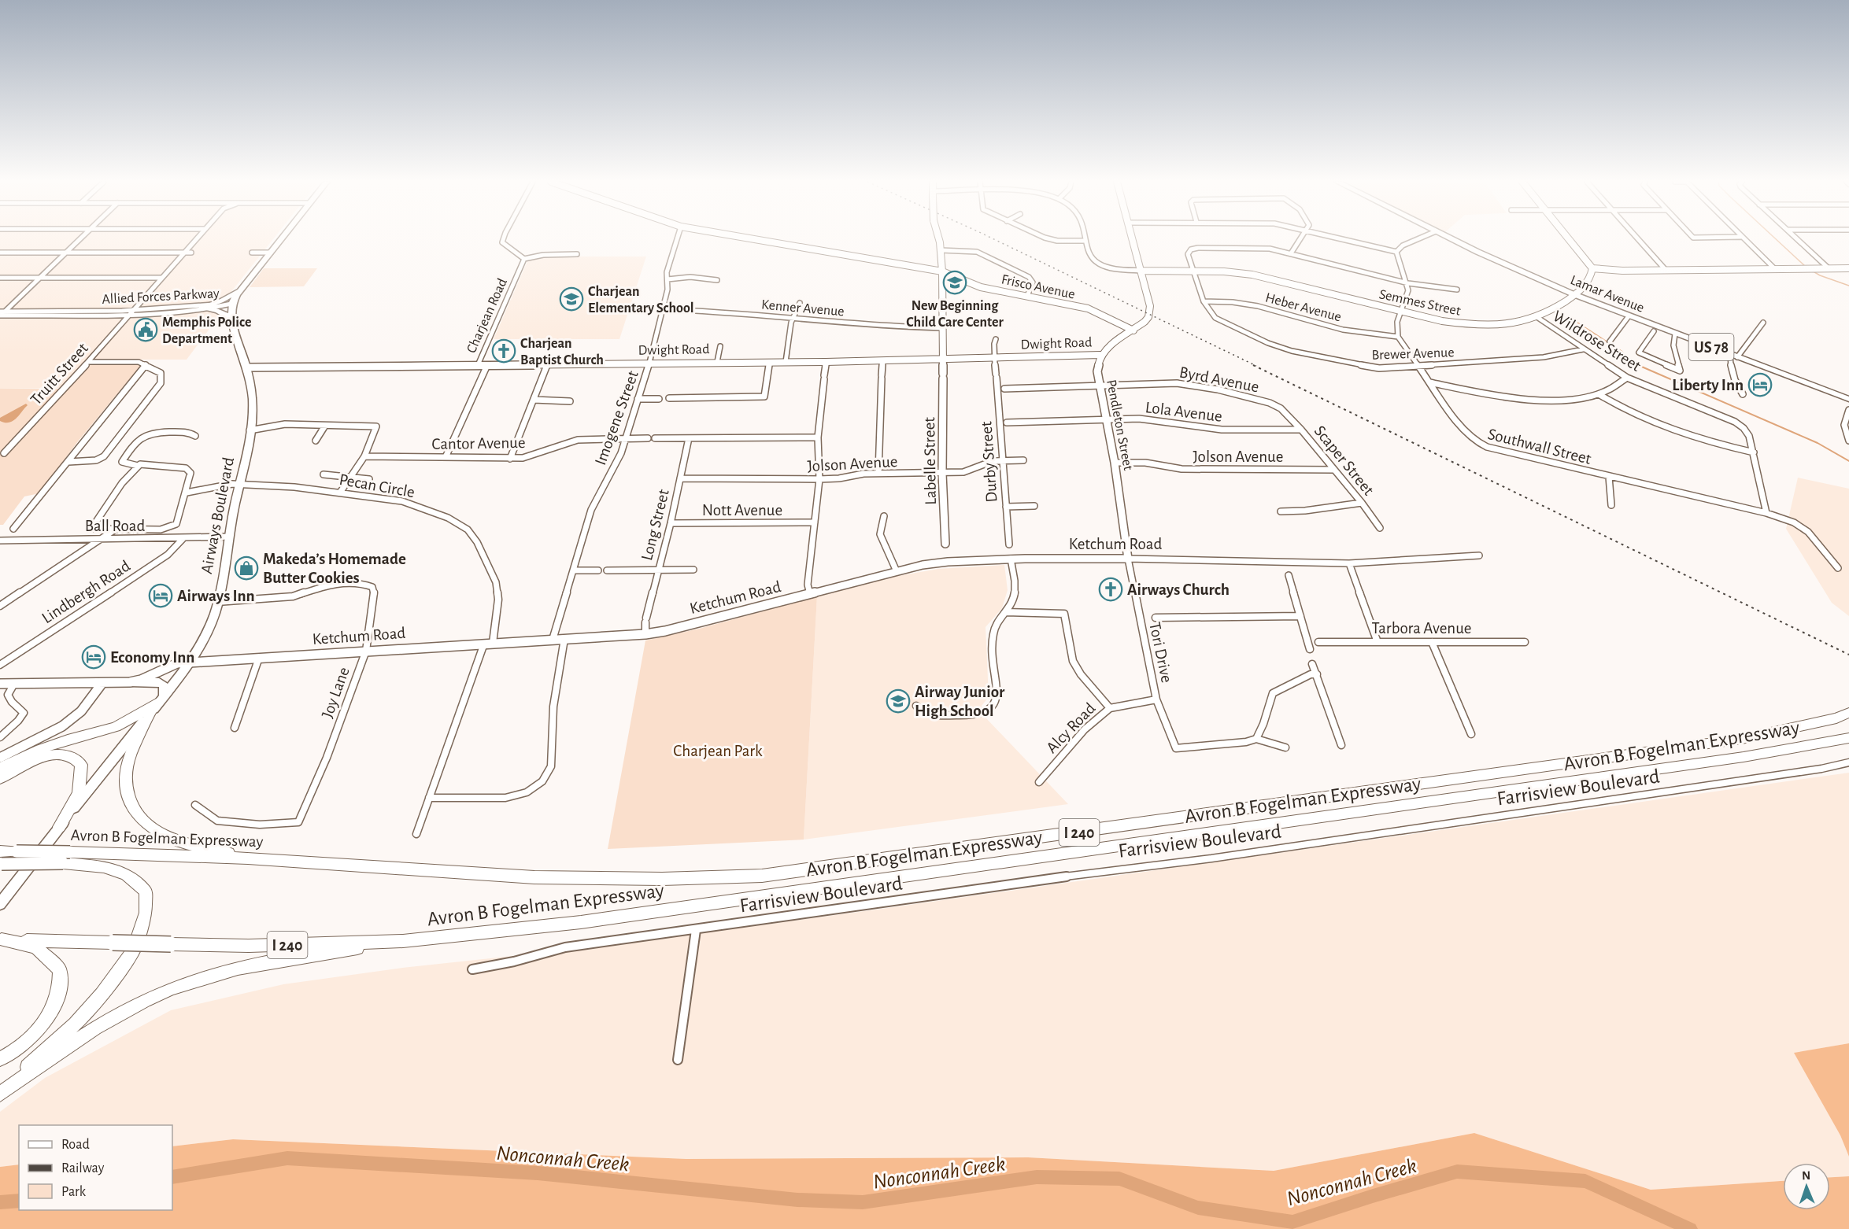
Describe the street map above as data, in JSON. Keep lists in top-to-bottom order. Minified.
{"streets":{"highway":["Avron B Fogelman Expressway","I 240"],"main road":["Lamar Avenue","US 78","Airways Boulevard"],"street":["Frisco Avenue","Allied Forces Parkway","Semmes Street","Heber Avenue","Kenner Avenue","Charjean Road","Wildrose Street","Dwight Road","Brewer Avenue","Truitt Street","Byrd Avenue","Lola Avenue","Imogene Street","Pendleton Street","Cantor Avenue","Southwall Street","Jolson Avenue","Scaper Street","Labelle Street","Durby Street","Pecan Circle","Nott Avenue","Long Street","Ball Road","Ketchum Road","Lindbergh Road","Tarbora Avenue","Tori Drive","Joy Lane","Alcy Road","Farrisview Boulevard"]},"crossings":[["Frisco Avenue","Labelle Street"],["Lamar Avenue","Semmes Street"],["Allied Forces Parkway","Truitt Street"],["Allied Forces Parkway","Airways Boulevard"],["Semmes Street","Wildrose Street"],["Semmes Street","Brewer Avenue"],["Heber Avenue","Brewer Avenue"],["Heber Avenue","Southwall Street"],["Kenner Avenue","Imogene Street"],["Kenner Avenue","Labelle Street"],["Charjean Road","Dwight Road"],["Charjean Road","Cantor Avenue"],["Wildrose Street","Brewer Avenue"],["Wildrose Street","Southwall Street"],["Dwight Road","Imogene Street"],["Dwight Road","Pendleton Street"],["Dwight Road","Labelle Street"],["Dwight Road","Durby Street"],["Dwight Road","Airways Boulevard"],["Brewer Avenue","Southwall Street"],["Byrd Avenue","Pendleton Street"],["Byrd Avenue","Scaper Street"],["Lola Avenue","Pendleton Street"],["Lola Avenue","Scaper Street"],["Imogene Street","Cantor Avenue"],["Imogene Street","Ketchum Road"],["Pendleton Street","Jolson Avenue"],["Pendleton Street","Ketchum Road"],["Pendleton Street","Tori Drive"],["Jolson Avenue","Scaper Street"],["Jolson Avenue","Labelle Street"],["Jolson Avenue","Durby Street"],["Jolson Avenue","Long Street"],["Pecan Circle","Airways Boulevard"],["Pecan Circle","Ketchum Road"],["Nott Avenue","Long Street"],["Airways Boulevard","Ball Road"],["Airways Boulevard","Ketchum Road"],["Airways Boulevard","Joy Lane"],["Long Street","Ketchum Road"],["Ball Road","Lindbergh Road"],["Ketchum Road","Tori Drive"],["Ketchum Road","Joy Lane"],["Tori Drive","Alcy Road"]],"water":["Nonconnah Creek"],"parks":["Charjean Park"],"places":{"school or university":["New Beginning Child Care Center","Charjean Elementary School","Airway Junior High School"],"public building":["Memphis Police Department"],"church":["Charjean Baptist Church","Airways Church"],"hotel":["Liberty Inn","Airways Inn","Economy Inn"],"shop":["Makeda’s Homemade Butter Cookies"]},"legend":["Road","Railway","Park"],"north":"top"}
